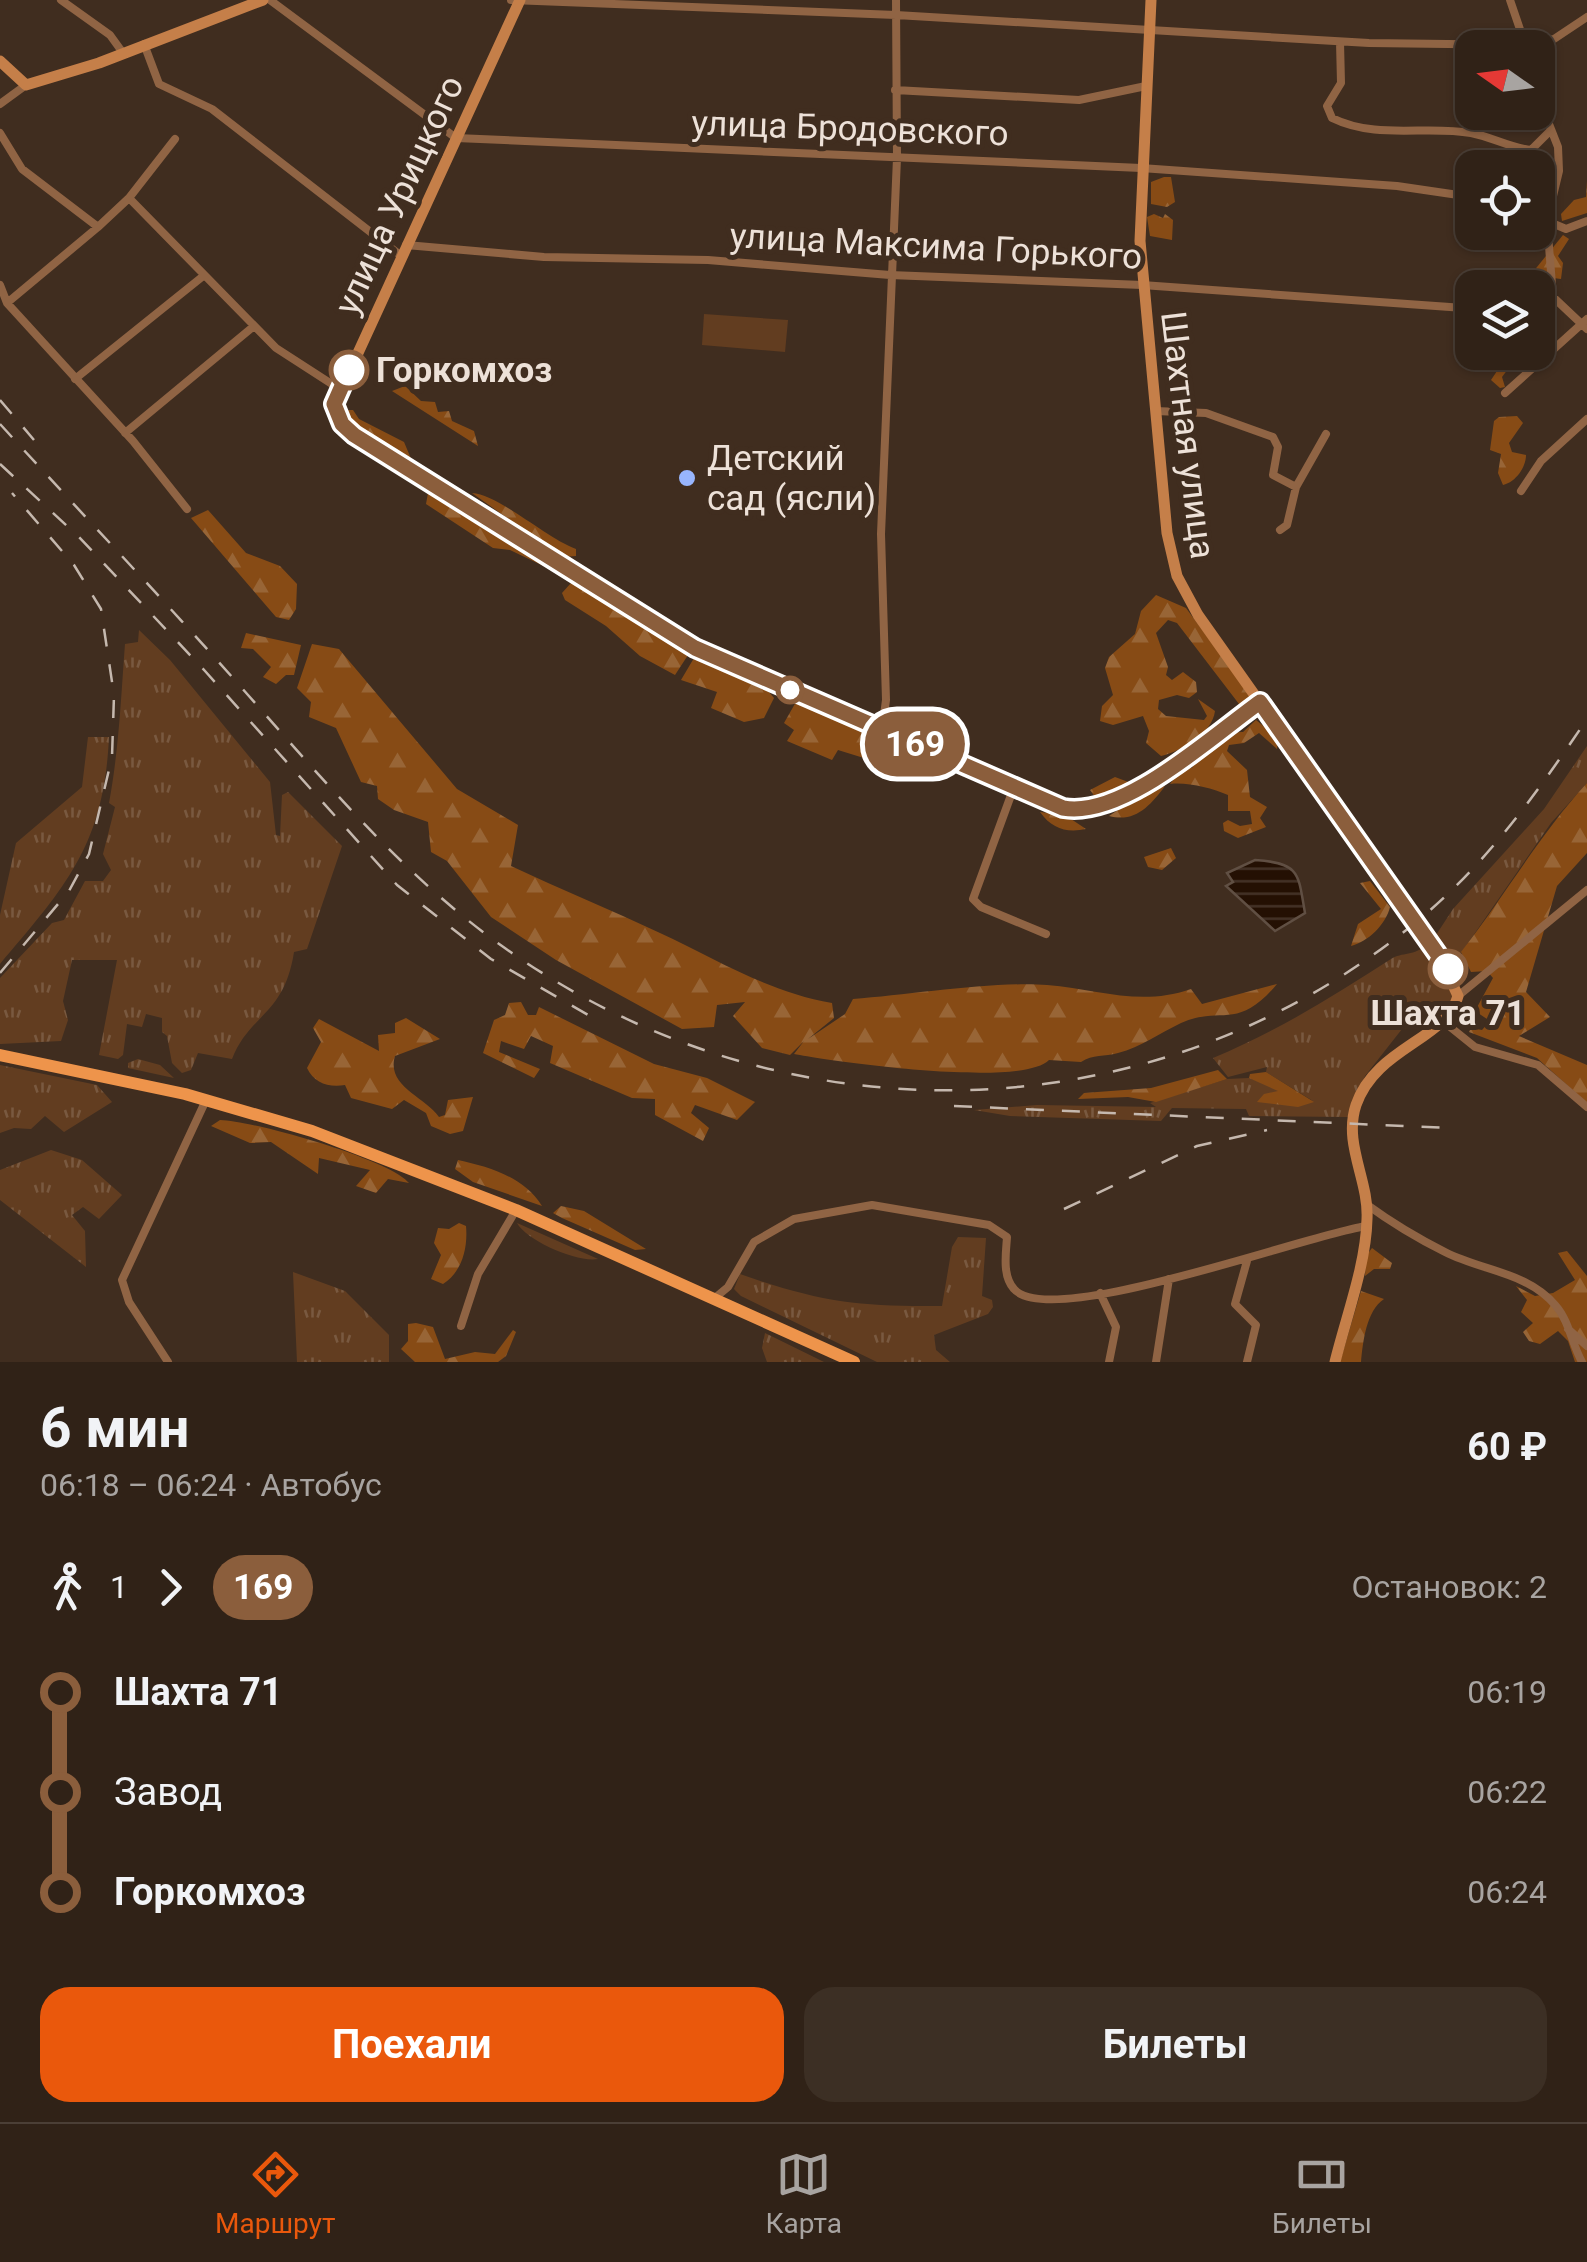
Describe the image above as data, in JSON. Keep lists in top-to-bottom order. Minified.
{"streets":{"street":["улица Бродовского","улица Урицкого","улица Максима Горького","Шахтная улица"]},"crossings":[["улица Бродовского","улица Урицкого"],["улица Бродовского","Шахтная улица"],["улица Урицкого","улица Максима Горького"],["улица Максима Горького","Шахтная улица"]],"places":["Горкомхоз","Детский сад (ясли)","Шахта 71"],"lines":["bus line 169"],"north":"left","page":{"on_map":"169","heading":["6 мин","06:18 – 06:24 · Автобус","60 ₽"],"legs":["1","169","Остановок: 2"],"list":[{"name":"Шахта 71","value":"06:19"},{"name":"Завод","value":"06:22"},{"name":"Горкомхоз","value":"06:24"}],"buttons":["Поехали","Билеты"],"tabs":["Маршрут","Карта","Билеты"]}}
